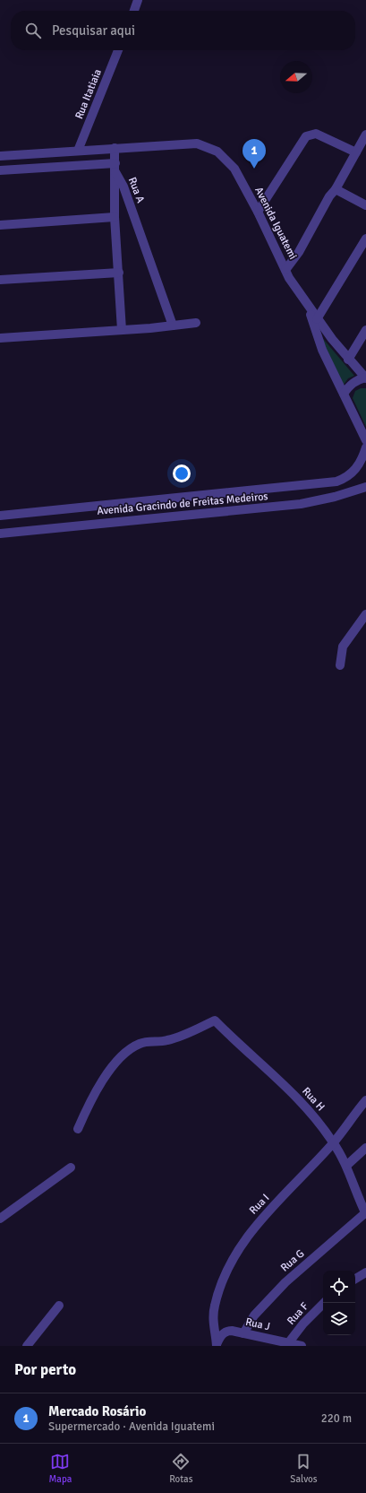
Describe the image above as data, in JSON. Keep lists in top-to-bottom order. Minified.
{"streets":{"street":["Rua Itatiaia","Rua A","Avenida Iguatemi","Avenida Gracindo de Freitas Medeiros","Rua H","Rua I","Rua G","Rua F","Rua J"]},"crossings":[["Rua Itatiaia","Avenida Iguatemi"],["Rua H","Rua I"],["Rua H","Rua G"],["Rua I","Rua J"],["Rua G","Rua J"],["Rua F","Rua J"]],"north":"left","page":{"search":"Pesquisar aqui","pins":"1","heading":"Por perto","list":[{"mark":"1","name":"Mercado Rosário","note":"Supermercado · Avenida Iguatemi","value":"220 m"}],"nav":["Mapa","Rotas","Salvos"]}}
